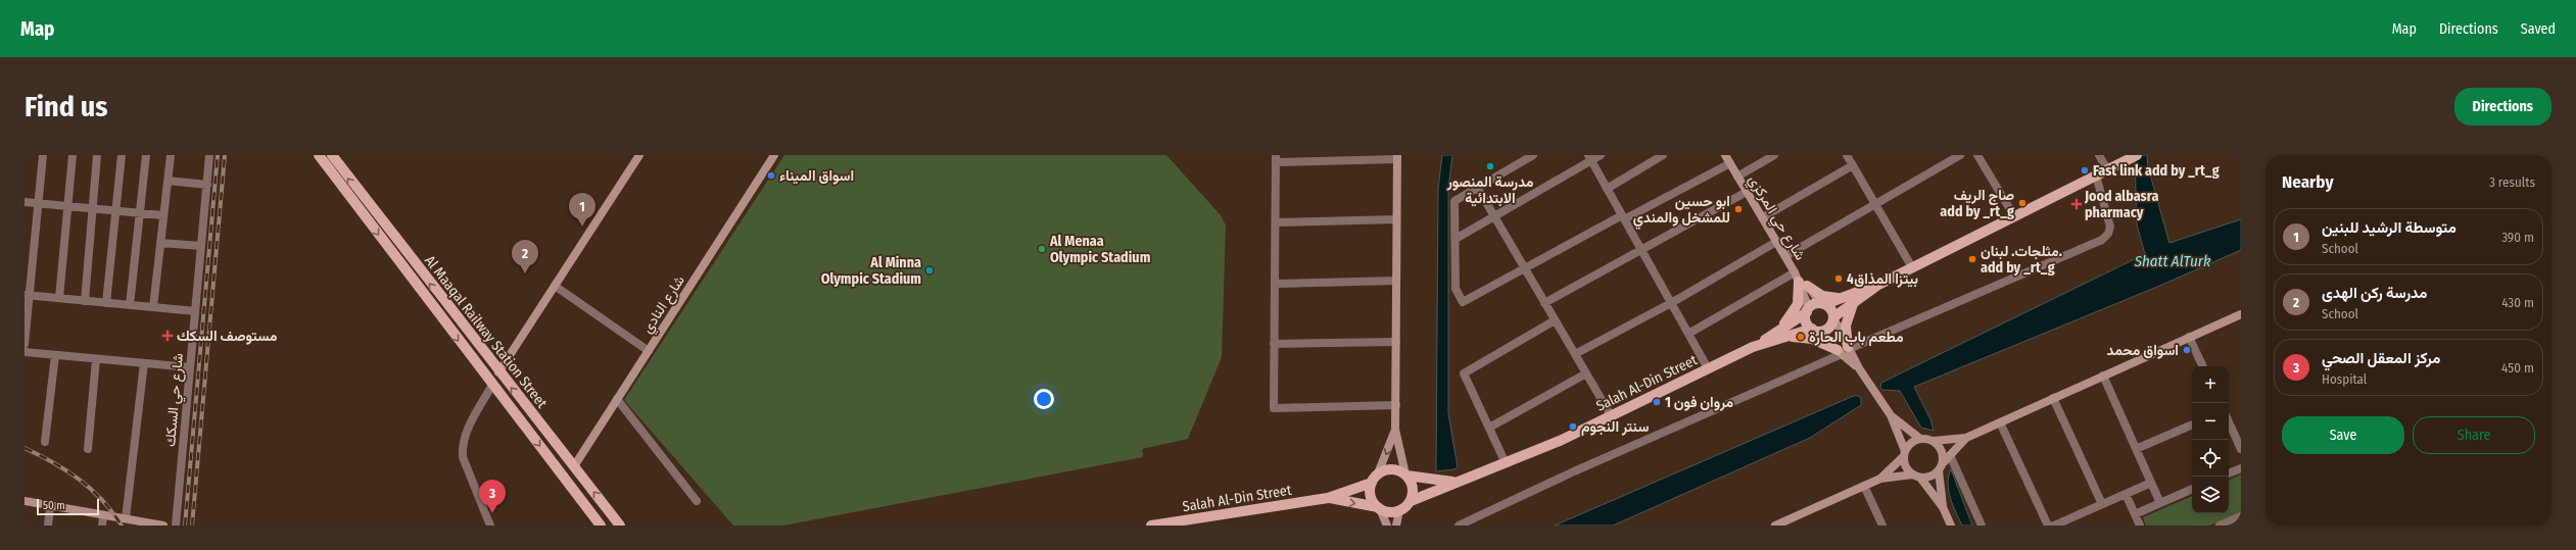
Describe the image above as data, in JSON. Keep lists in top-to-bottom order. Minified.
{"streets":{"main road":["Al Maaqal Railway Station Street","Salah Al-Din Street"],"street":["شارع حي المركزي","شارع النادي","شارع حي السكك"]},"crossings":[["شارع حي المركزي","Salah Al-Din Street"],["شارع النادي","Al Maaqal Railway Station Street"]],"water":["Shatt AlTurk"],"places":{"other":["مدرسة المنصور الابتدائية","Fast link add by _rt_g","اسواق الميناء","صاج الريف add by _rt_g","ابو حسين للمشخل والمندي","Al Menaa Olympic Stadium","مثلجات. لبنان. add by _rt_g","Al Minna Olympic Stadium","بيتزا المذاق4","مطعم باب الحارة","اسواق محمد","مروان فون 1","سنتر النجوم"],"health":["Jood albasra pharmacy","مستوصف السكك"]},"scale_bar":"50 m","page":{"header":"Map","nav":["Map","Directions","Saved"],"buttons":["Directions",["Save","Share"]],"title":"Find us","heading":["Nearby","3 results"],"pins":["1","2","3"],"list":[{"mark":"1","name":"متوسطة الرشيد للبنين","note":"School","value":"390 m"},{"mark":"2","name":"مدرسة ركن الهدى","note":"School","value":"430 m"},{"mark":"3","name":"مركز المعقل الصحي","note":"Hospital","value":"450 m"}],"map_buttons":["+","−"],"scale":"50 m"}}
